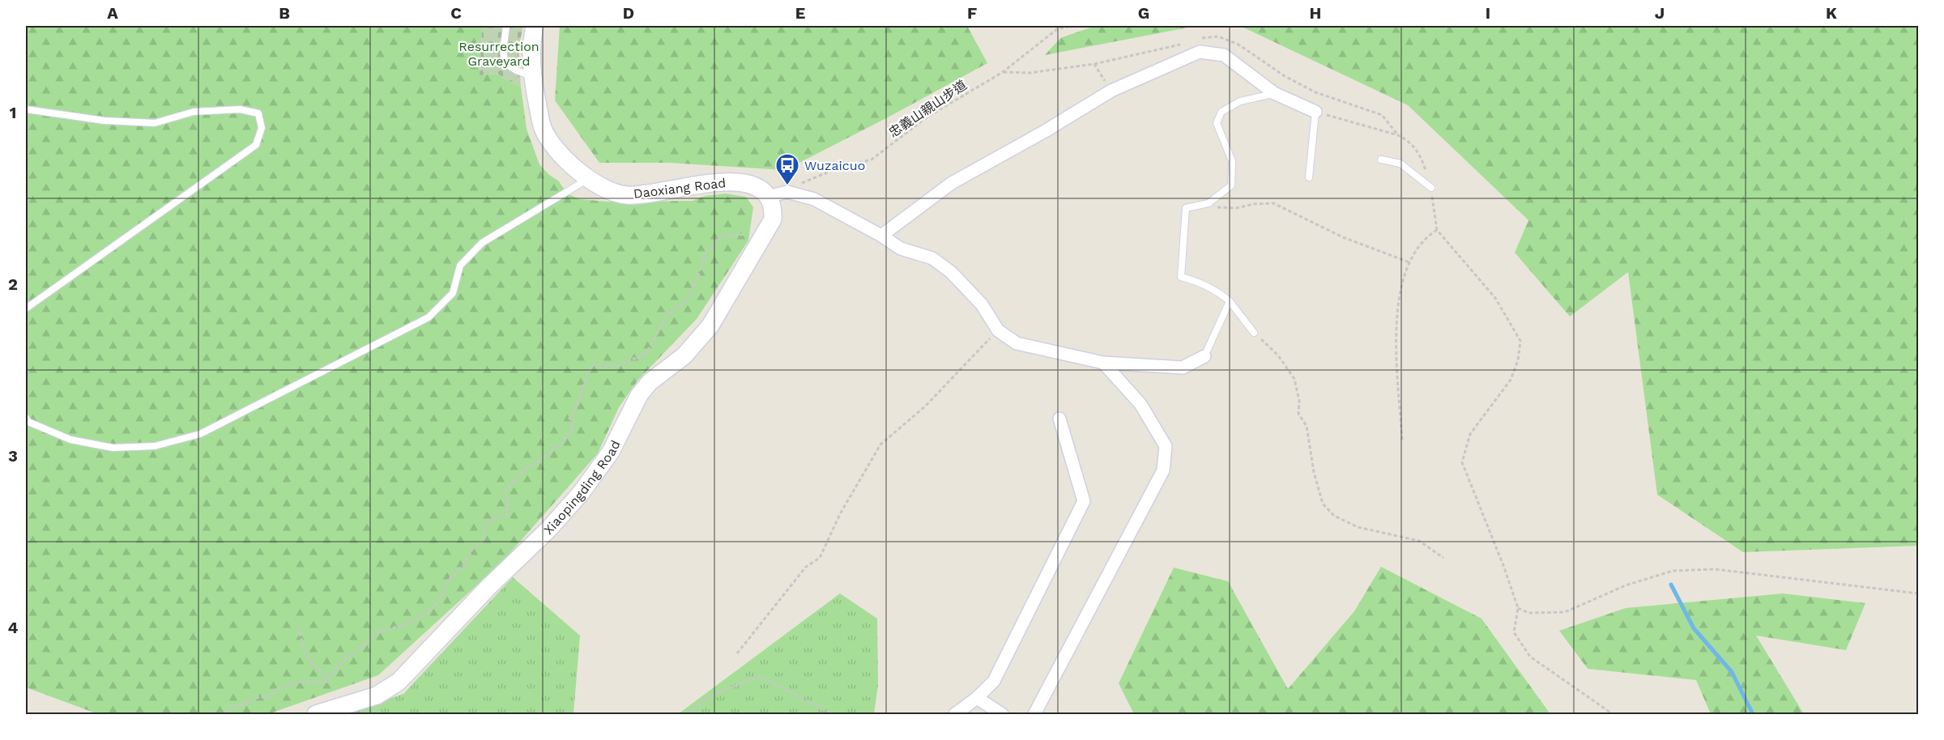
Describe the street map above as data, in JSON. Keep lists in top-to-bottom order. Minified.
{"streets":{"street":["Daoxiang Road","Xiaopingding Road"],"path":["忠義山親山步道"]},"crossings":[["Daoxiang Road","Xiaopingding Road"]],"parks":["Resurrection Graveyard"],"places":{"bus stop":["Wuzaicuo"]},"grid":{"columns":["A","B","C","D","E","F","G","H","I","J","K"],"rows":["1","2","3","4"]}}
